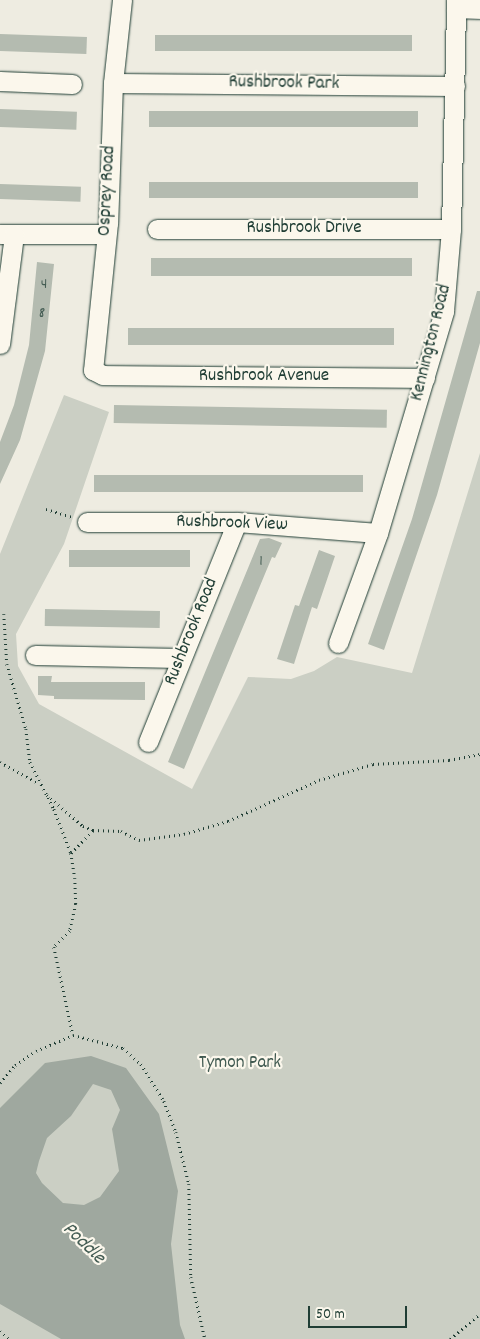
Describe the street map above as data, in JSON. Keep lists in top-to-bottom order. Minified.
{"streets":{"street":["Rushbrook Park","Osprey Road","Rushbrook Drive","Kennington Road","Rushbrook Avenue","Rushbrook View","Rushbrook Road"]},"crossings":[["Rushbrook Park","Osprey Road"],["Rushbrook Park","Kennington Road"],["Osprey Road","Rushbrook Avenue"],["Rushbrook Drive","Kennington Road"],["Kennington Road","Rushbrook Avenue"],["Kennington Road","Rushbrook View"],["Rushbrook View","Rushbrook Road"]],"water":["Poddle"],"parks":["Tymon Park"],"house_numbers":["4","8","1"],"scale_bar":"50 m"}
